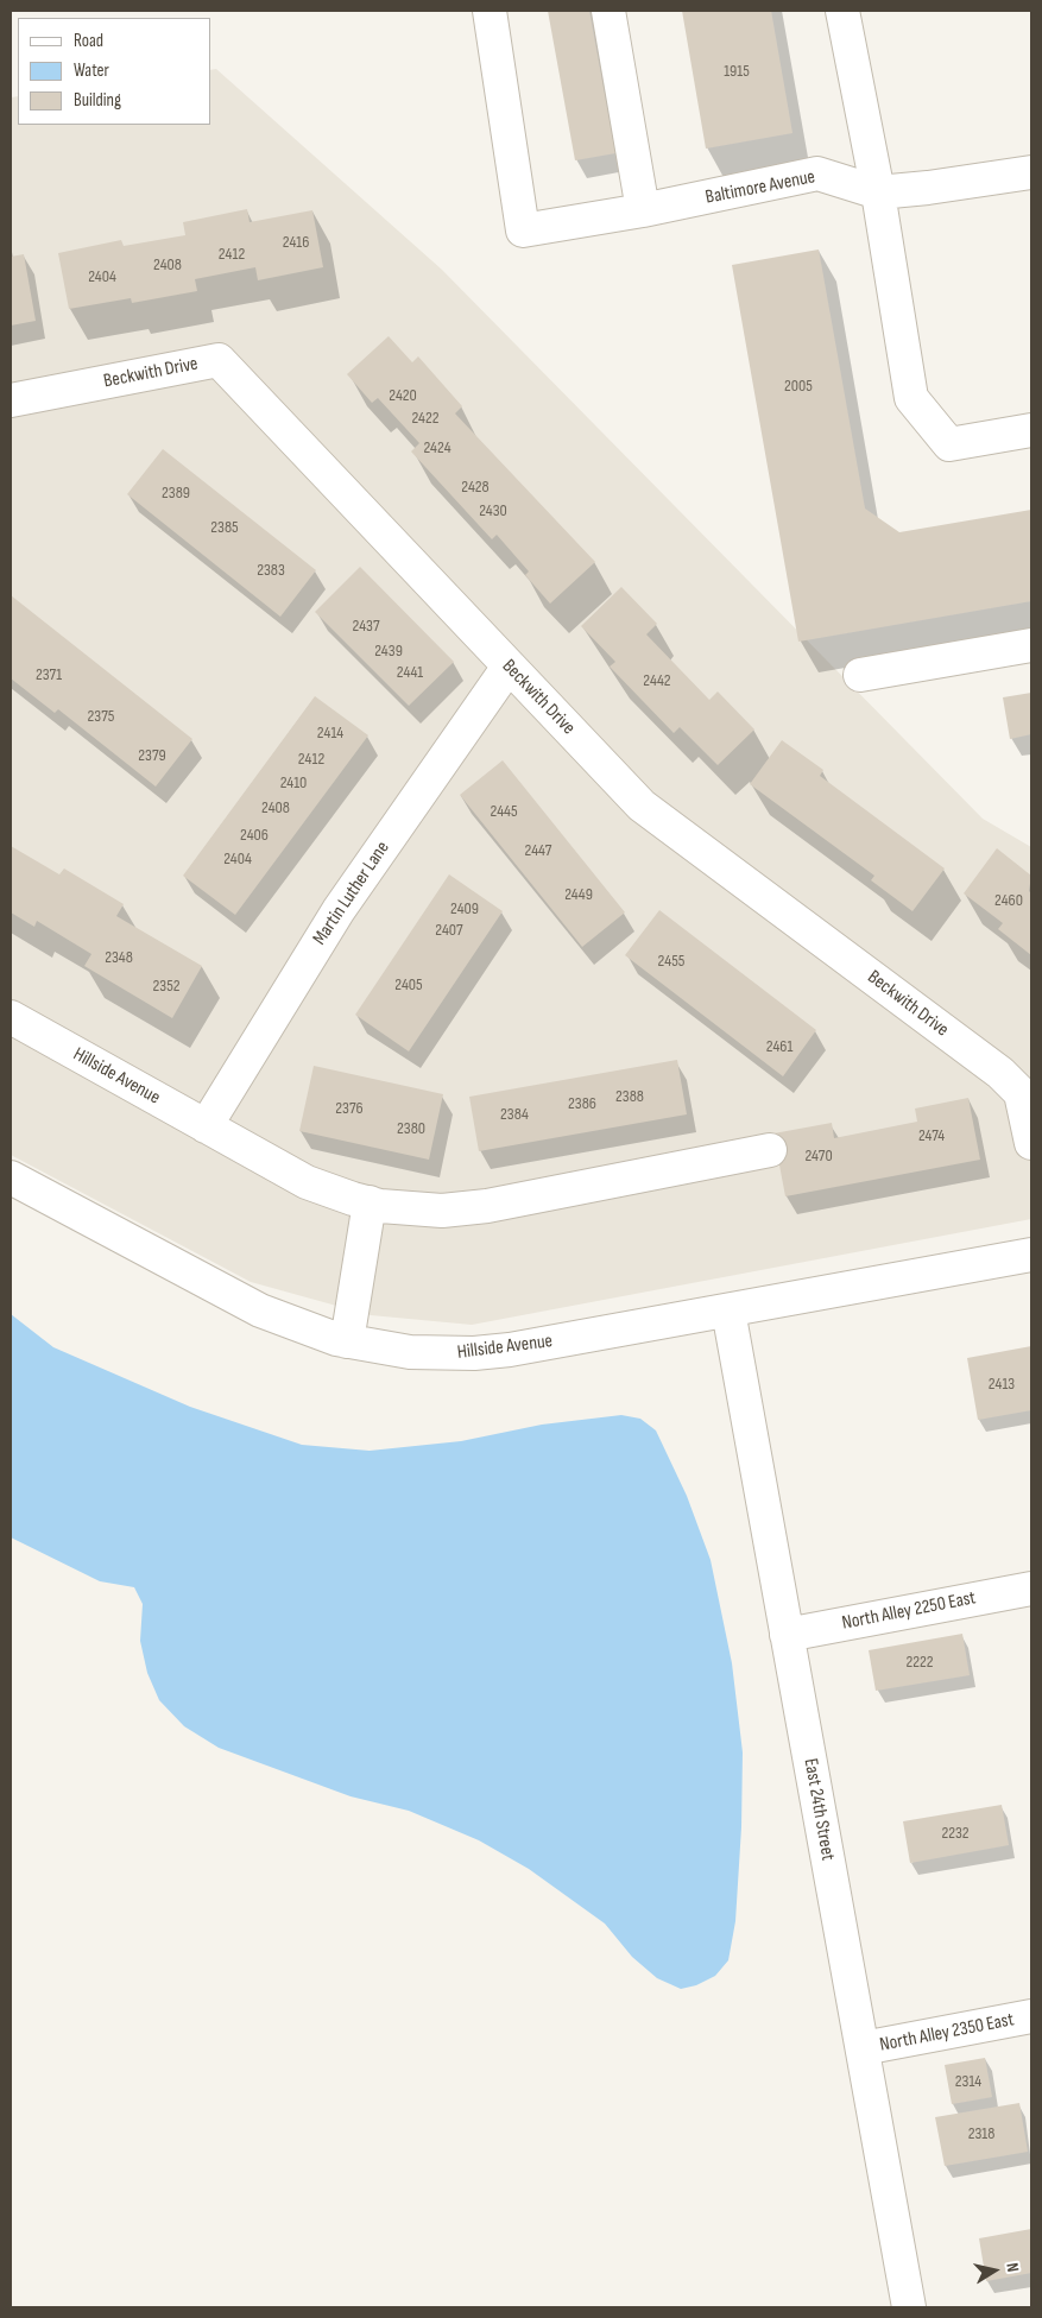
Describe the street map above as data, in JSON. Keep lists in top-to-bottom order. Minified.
{"streets":{"street":["Baltimore Avenue","Beckwith Drive","Martin Luther Lane","Hillside Avenue","North Alley 2250 East","East 24th Street","North Alley 2350 East"]},"crossings":[["Beckwith Drive","Martin Luther Lane"],["Martin Luther Lane","Hillside Avenue"],["Hillside Avenue","East 24th Street"],["North Alley 2250 East","East 24th Street"],["East 24th Street","North Alley 2350 East"]],"house_numbers":["1915","2416","2412","2408","2404","2005","2420","2422","2424","2428","2389","2430","2385","2383","2437","2439","2441","2371","2442","2375","2414","2379","2412","2410","2408","2445","2406","2447","2404","2449","2460","2409","2407","2348","2455","2405","2352","2461","2388","2386","2376","2384","2380","2474","2470","2413","2222","2232","2314","2318"],"legend":["Road","Water","Building"],"north":"right"}
